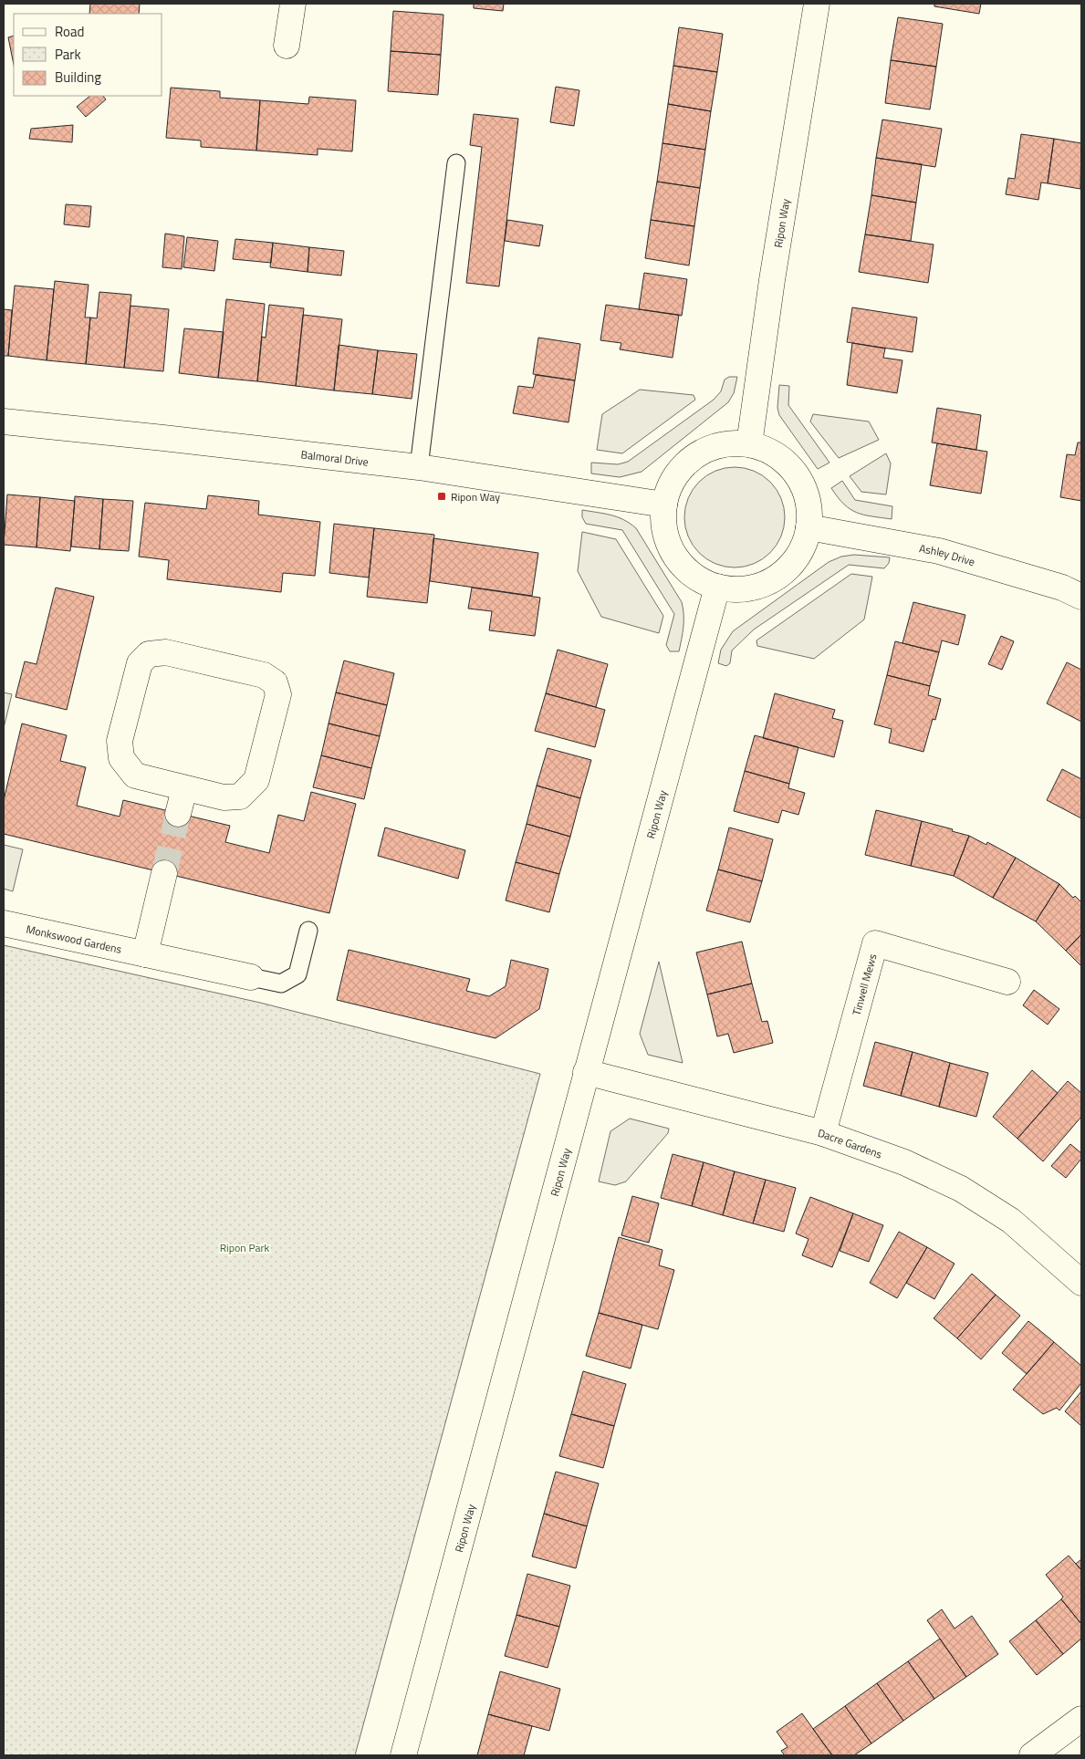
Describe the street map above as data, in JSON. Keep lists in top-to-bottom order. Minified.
{"streets":{"street":["Ripon Way","Balmoral Drive","Ashley Drive","Monkswood Gardens","Tinwell Mews","Dacre Gardens"]},"crossings":[["Ripon Way","Balmoral Drive"],["Ripon Way","Ashley Drive"],["Ripon Way","Dacre Gardens"],["Balmoral Drive","Ashley Drive"],["Tinwell Mews","Dacre Gardens"]],"parks":["Ripon Park"],"places":{"transit":["Ripon Way"]},"legend":["Road","Park","Building"]}
